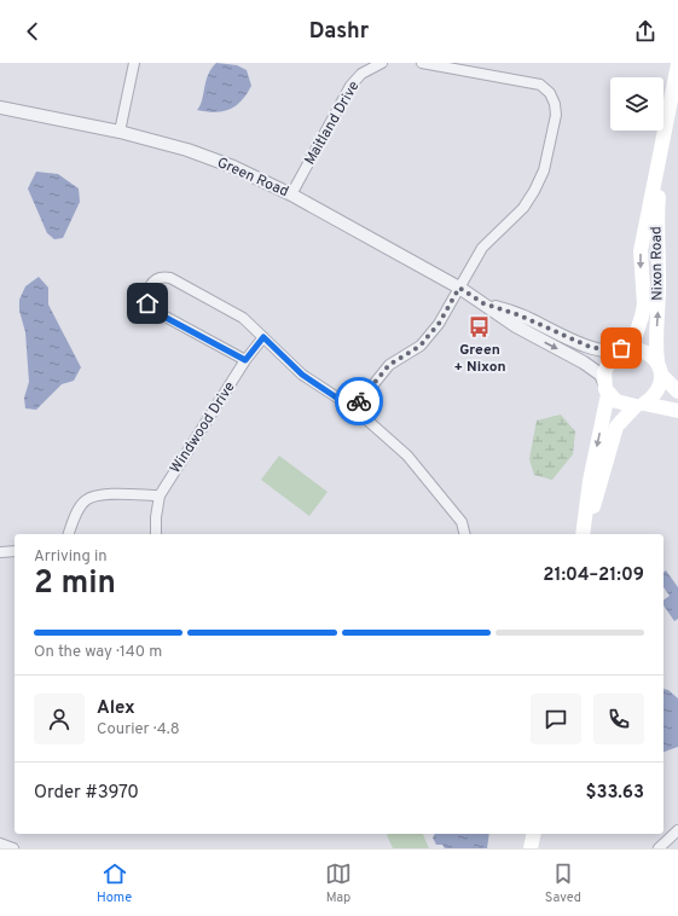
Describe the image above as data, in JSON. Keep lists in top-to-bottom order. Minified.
{"streets":{"main road":["Nixon Road"],"street":["Maitland Drive","Green Road","Windwood Drive"]},"crossings":[["Maitland Drive","Green Road"],["Green Road","Nixon Road"]],"places":{"bus stop":["Green + Nixon"]},"page":{"header":"Dashr","heading":["2 min","Arriving in","21:04–21:09"],"panel":["Alex","Courier · 4.8","Order #3970","$33.63"],"bar":"On the way · 140 m","tabs":["Home","Map","Saved"]}}
